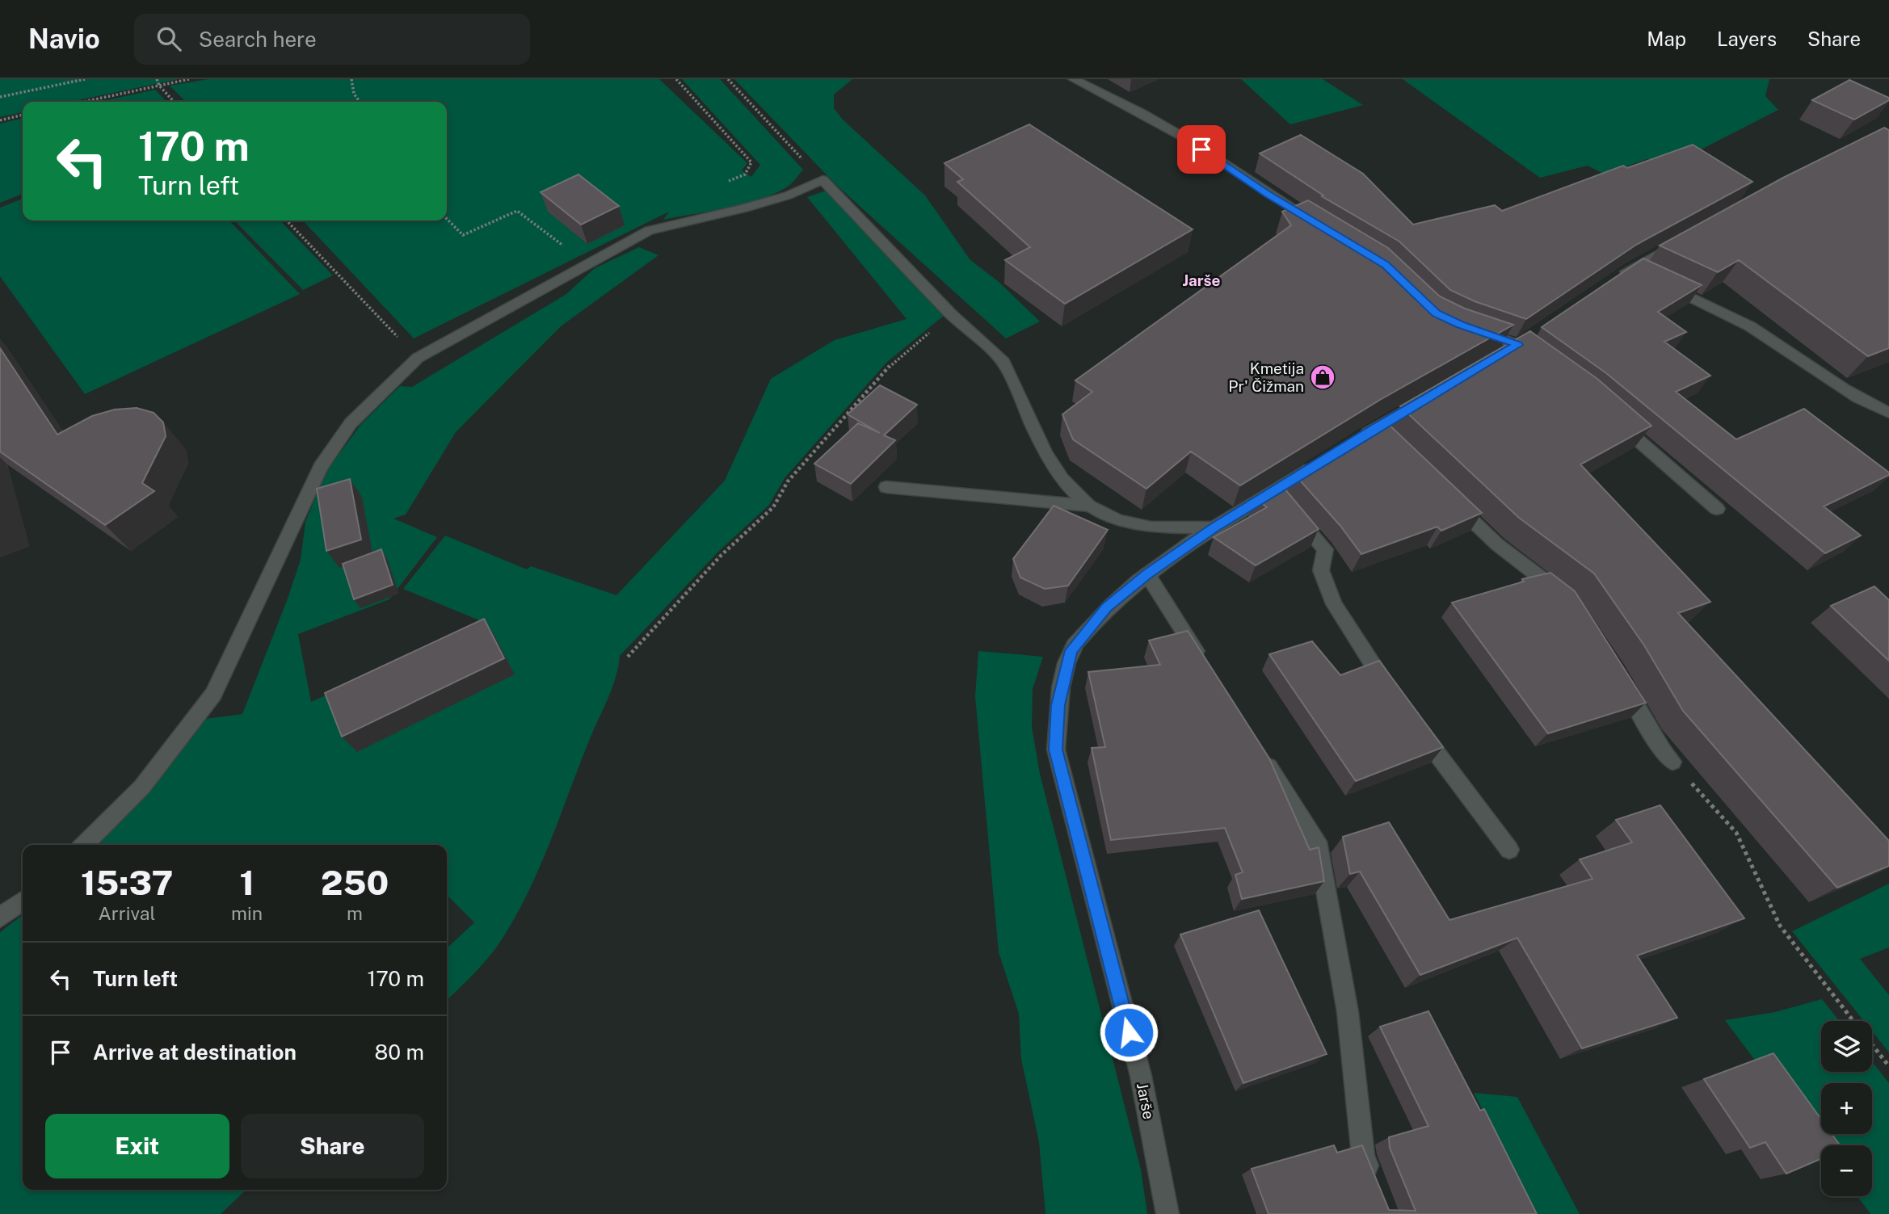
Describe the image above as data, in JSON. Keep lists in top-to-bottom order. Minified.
{"streets":{"street":["Jarše"]},"districts":["Jarše"],"places":{"shop":["Kmetija Pr' Čižman"]},"page":{"header":"Navio","search":"Search here","nav":["Map","Layers","Share"],"turn":["170 m","Turn left"],"eta":["15:37","Arrival","1","min","250","m"],"list":[{"name":"Turn left","value":"170 m"},{"name":"Arrive at destination","value":"80 m"}],"map_buttons":["+","−"],"buttons":["Exit","Share"]}}
